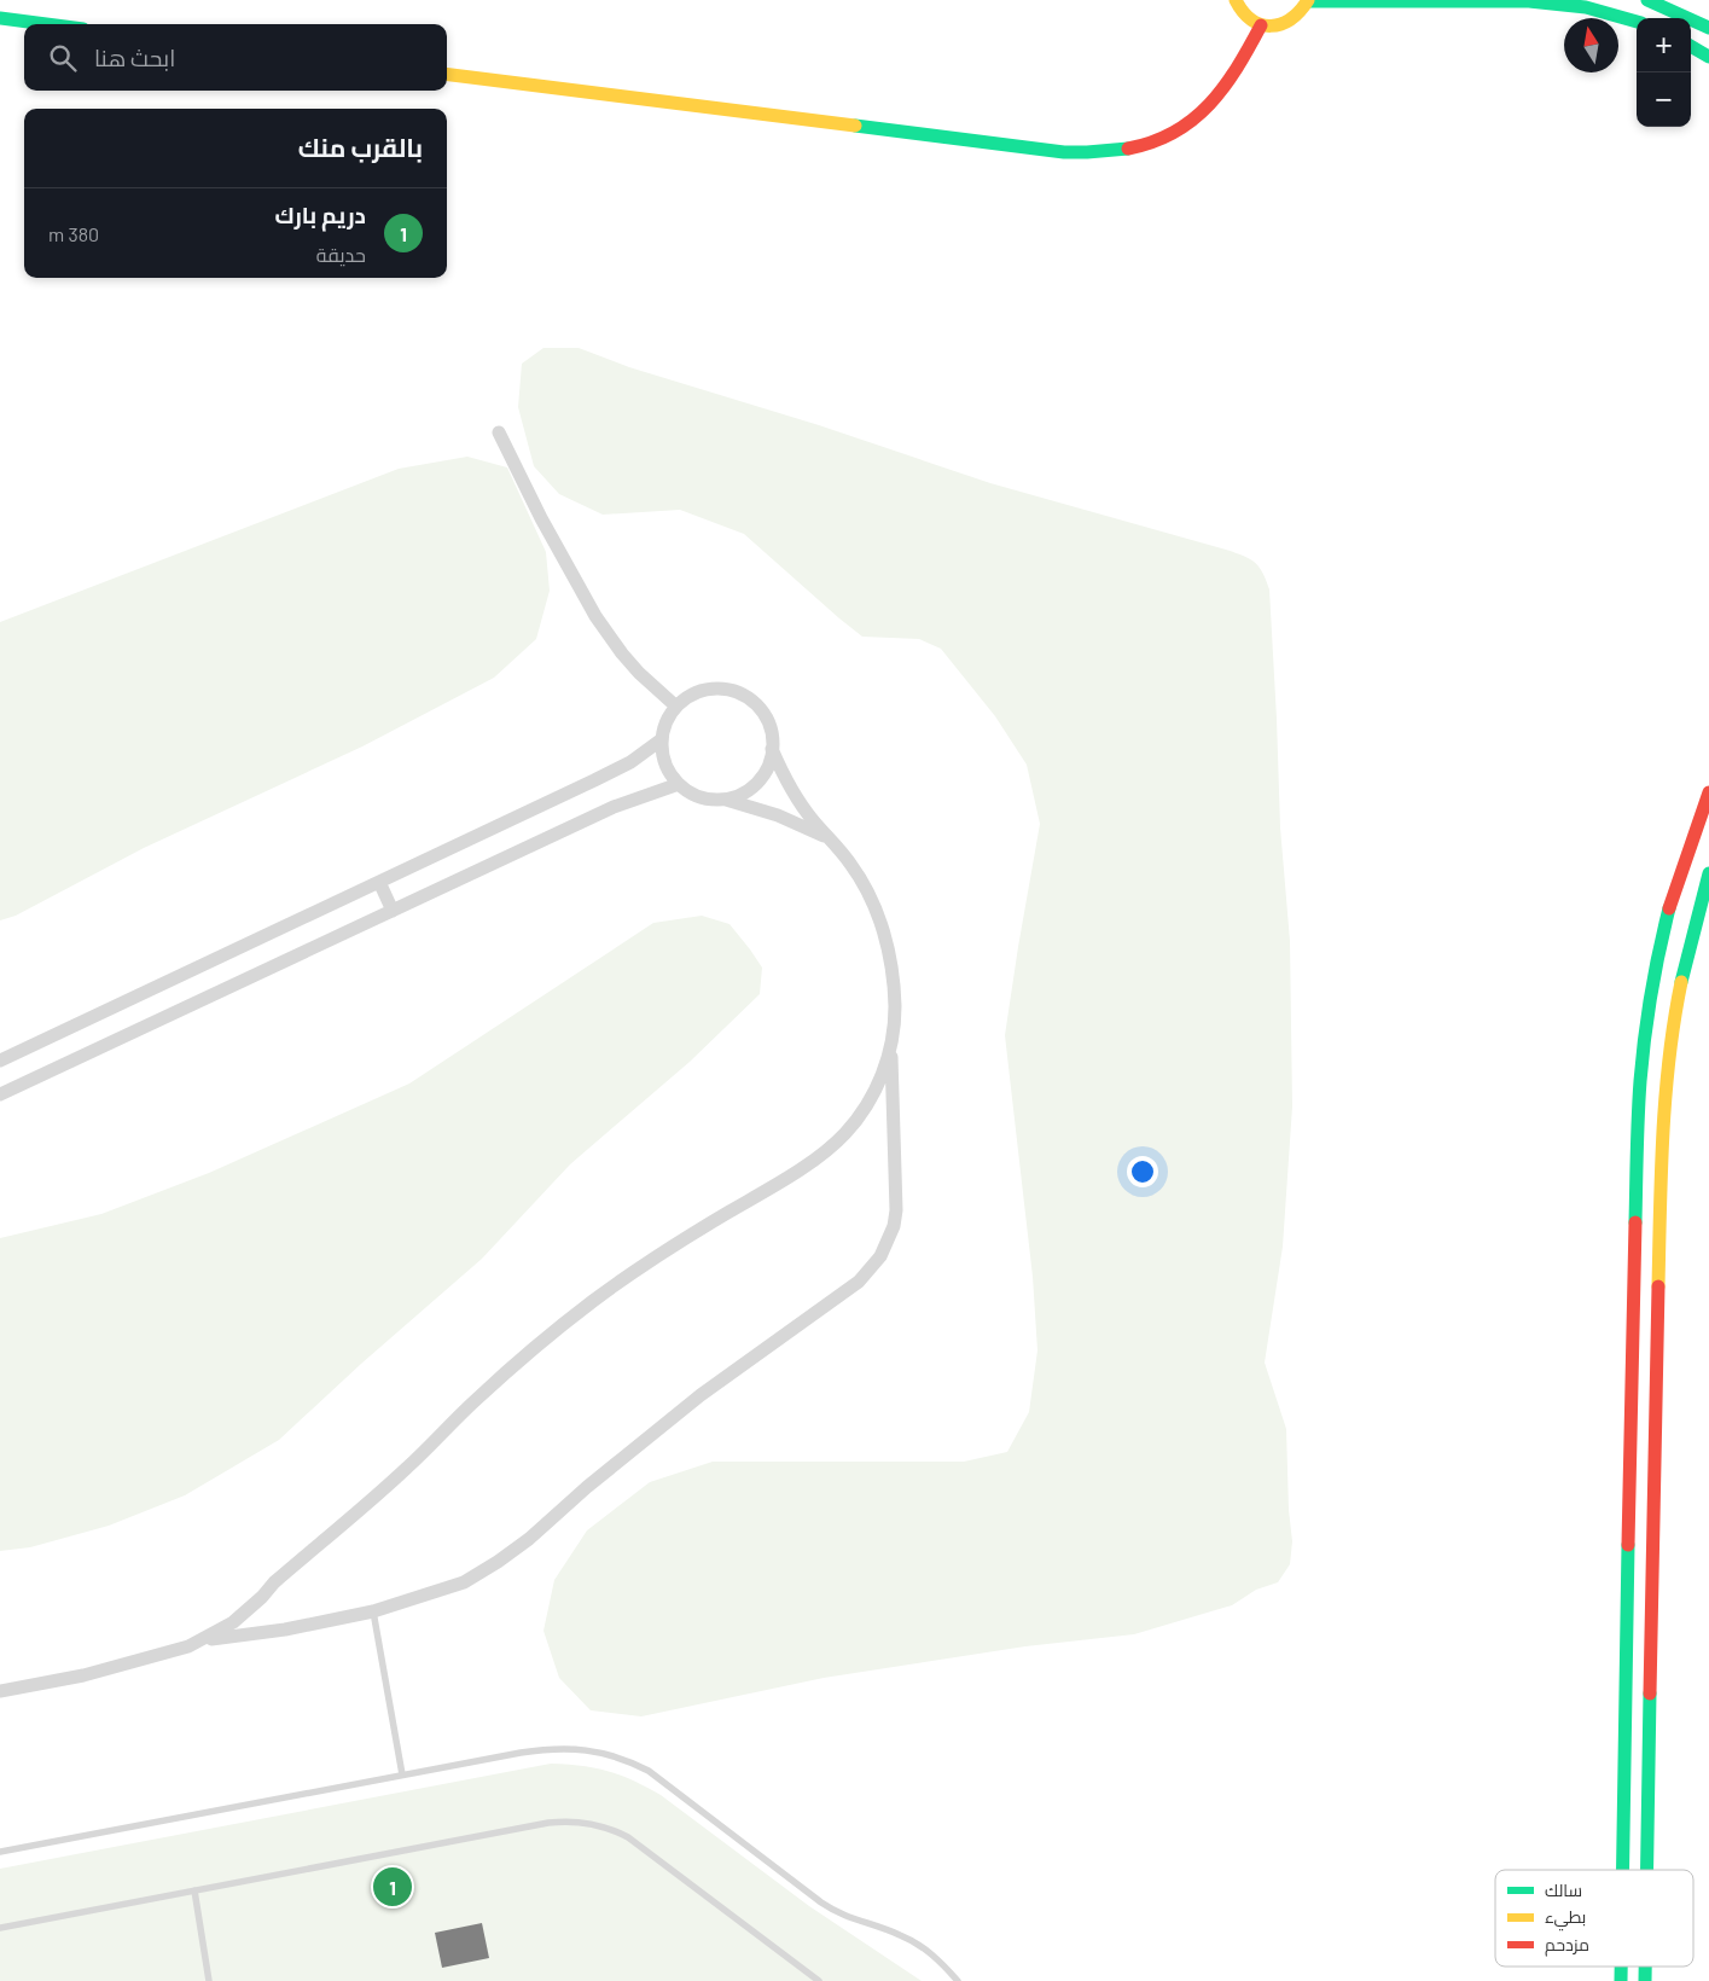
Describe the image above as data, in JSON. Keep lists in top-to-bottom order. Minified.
{"legend":["سالك","بطيء","مزدحم"],"north":"top","page":{"map_buttons":["+","−"],"search":"ابحث هنا","heading":"بالقرب منك","list":[{"mark":"1","name":"دريم بارك","note":"حديقة","value":"380 m"}],"pins":"1"}}
